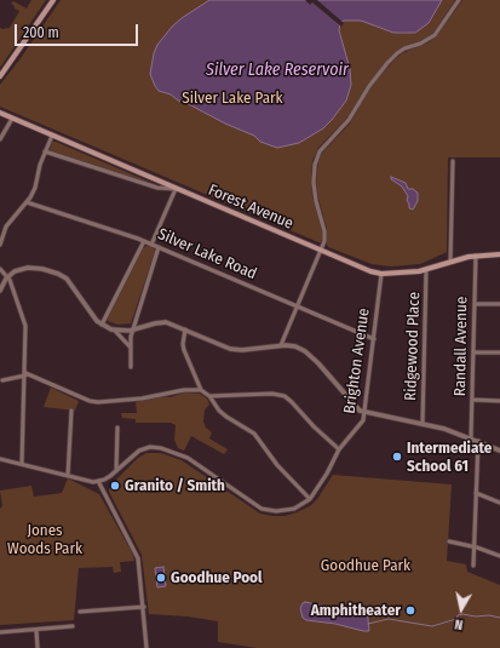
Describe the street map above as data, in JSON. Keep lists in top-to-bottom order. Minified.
{"streets":{"main road":["Forest Avenue"],"street":["Silver Lake Road","Ridgewood Place","Randall Avenue","Brighton Avenue"]},"crossings":[["Forest Avenue","Ridgewood Place"],["Forest Avenue","Randall Avenue"],["Forest Avenue","Brighton Avenue"],["Silver Lake Road","Brighton Avenue"]],"water":["Silver Lake Reservoir"],"parks":["Silver Lake Park","Jones Woods Park","Goodhue Park"],"places":["Intermediate School 61","Granito / Smith","Goodhue Pool","Amphitheater"],"scale_bar":"200 m","north":"bottom"}
